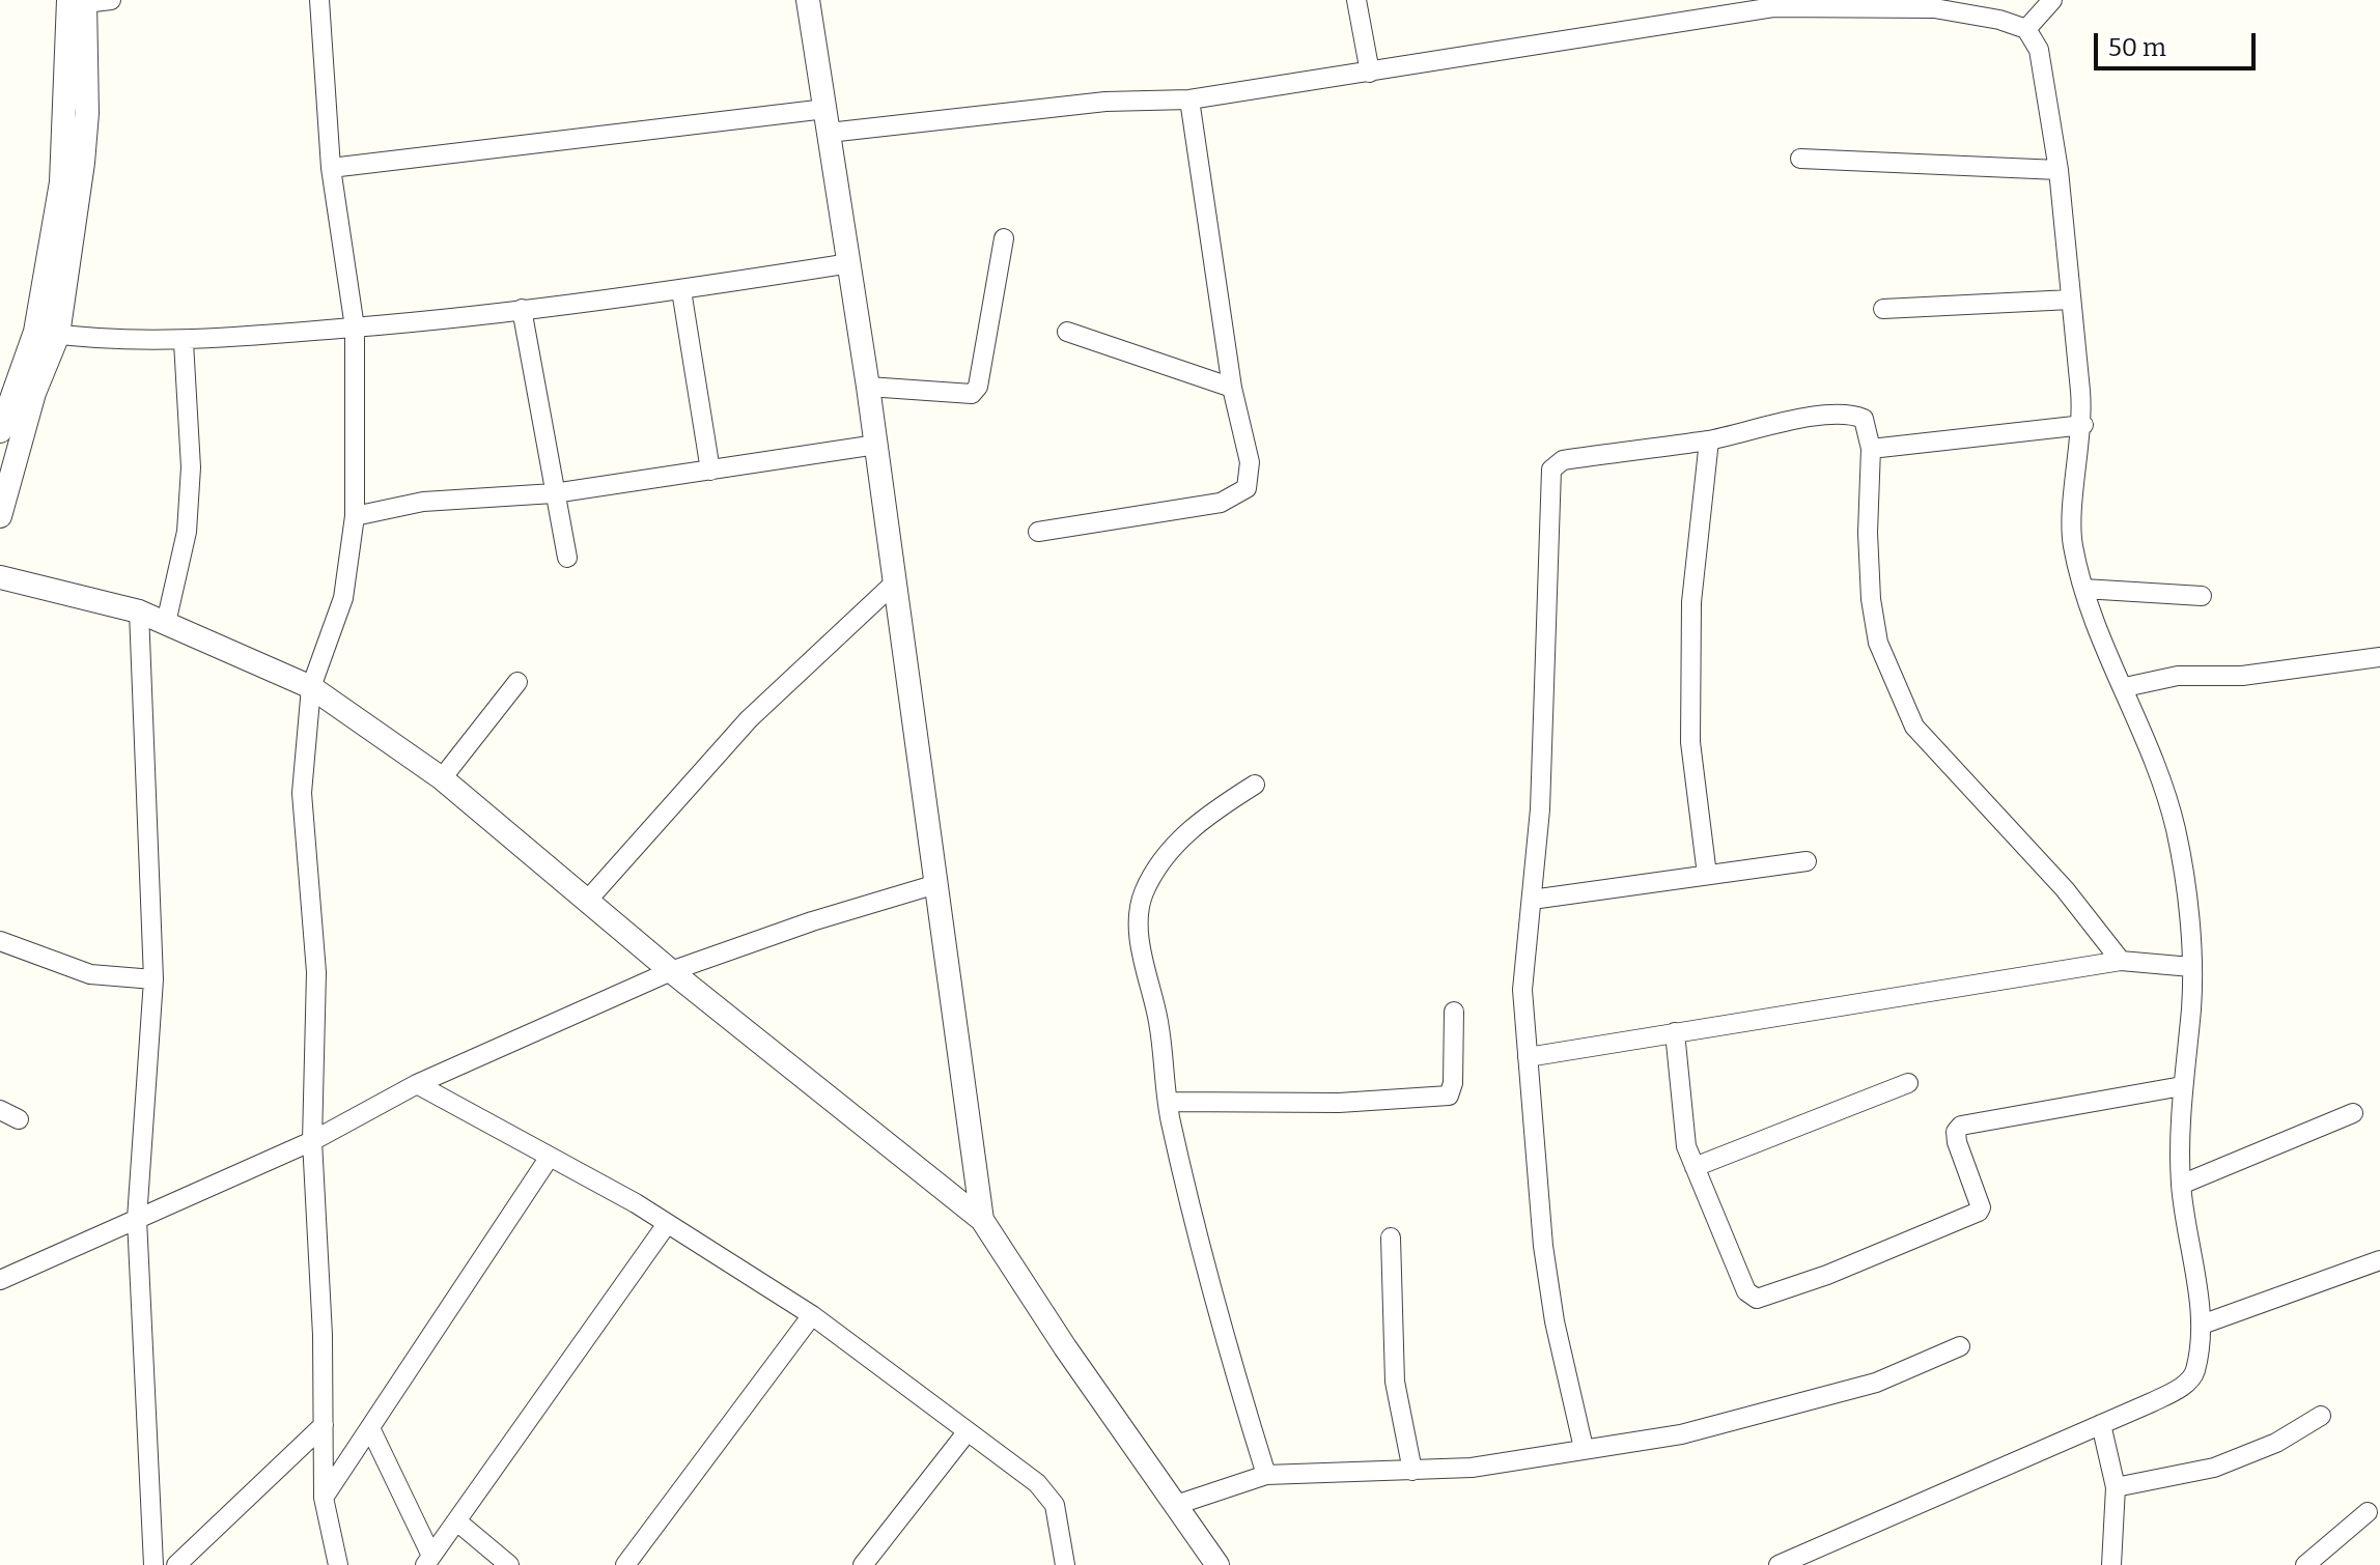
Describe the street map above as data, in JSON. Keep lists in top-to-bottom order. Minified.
{"scale_bar":"50 m"}
